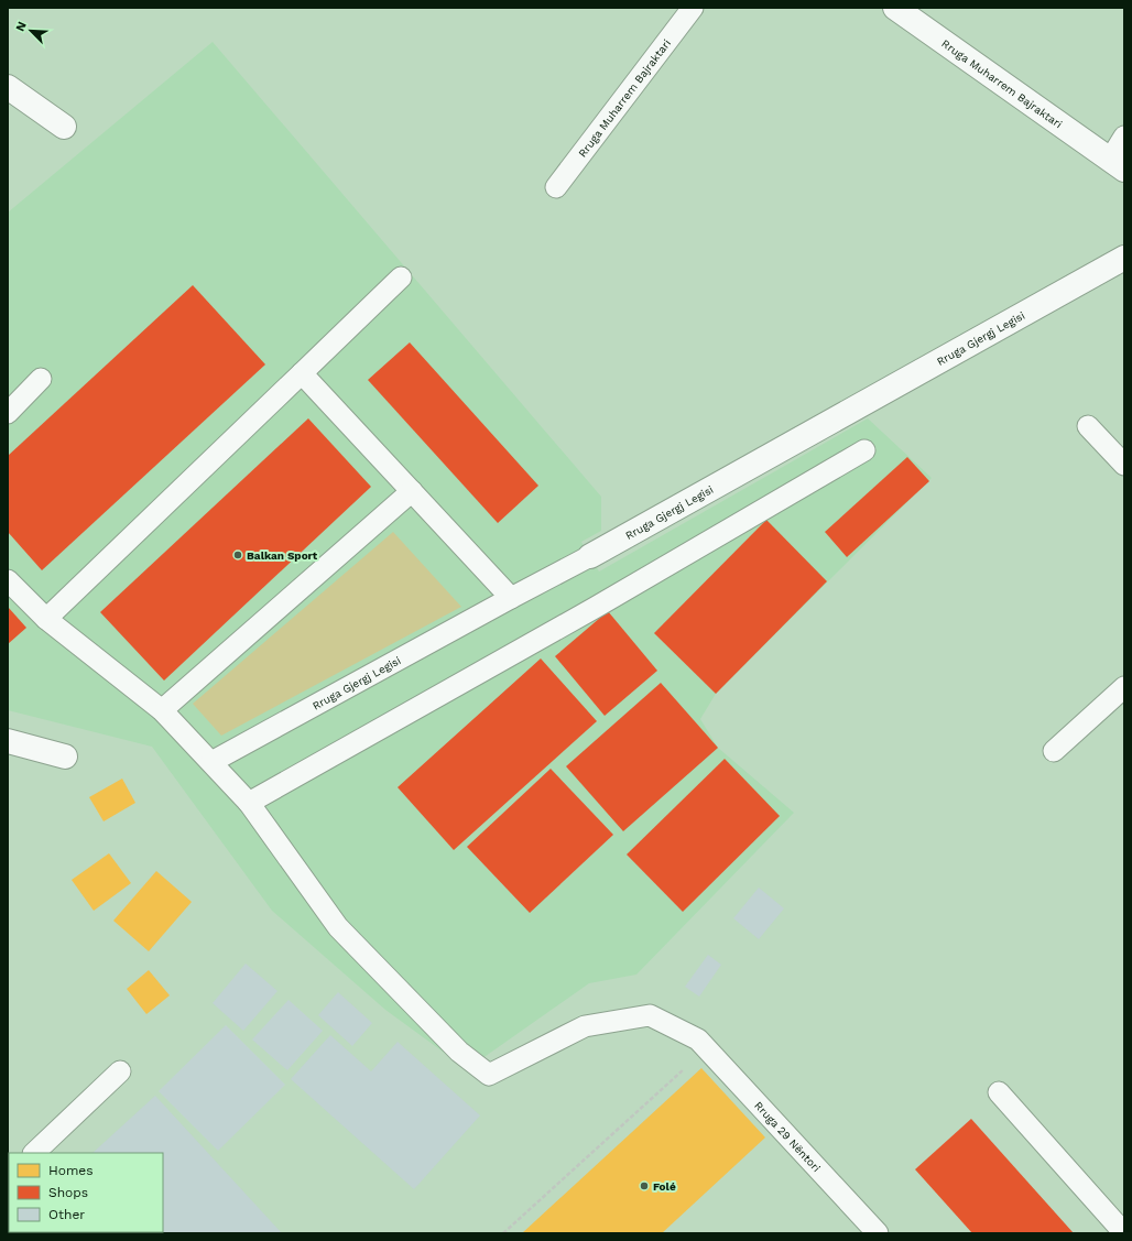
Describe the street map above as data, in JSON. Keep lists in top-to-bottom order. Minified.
{"streets":{"street":["Rruga Muharrem Bajraktari","Rruga Gjergj Legisi"],"lane":["Rruga 29 Nëntori"]},"places":["Balkan Sport","Folé"],"legend":["Homes","Shops","Other"],"north":"top left"}
